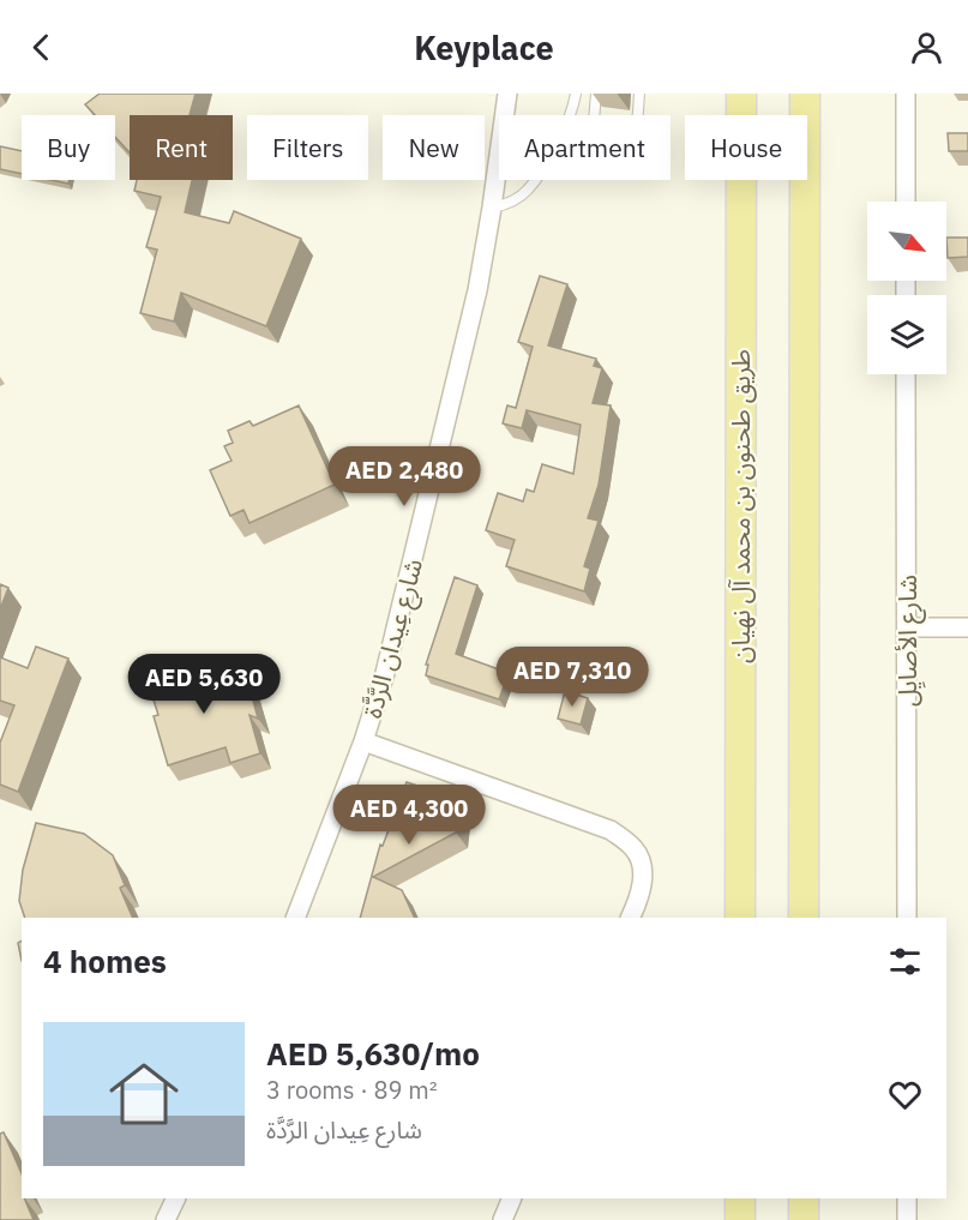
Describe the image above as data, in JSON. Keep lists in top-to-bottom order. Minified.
{"streets":{"main road":["طريق طحنون بن محمد آل نهيان"],"street":["شارع عِيدان الرَّدَّة","شارع الأصايِل"]},"north":"bottom right","page":{"header":"Keyplace","chip":["Buy","Rent","Filters","New","Apartment","House"],"price":["AED 2,480","AED 7,310","AED 5,630","AED 4,300"],"heading":"4 homes","list":[{"name":"AED 5,630/mo","note":"3 rooms · 89 m² · شارع عِيدان الرَّدَّة"}]}}
